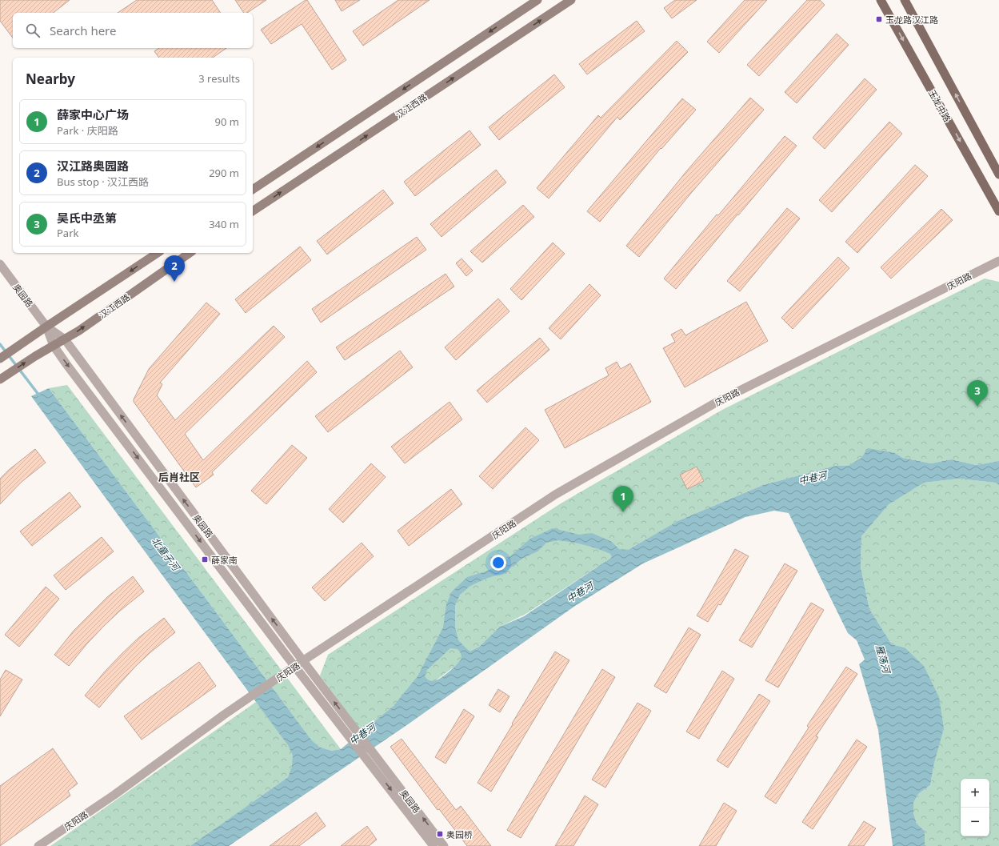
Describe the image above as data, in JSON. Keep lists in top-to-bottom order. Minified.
{"streets":{"main road":["汉江西路","玉龙中路"],"street":["庆阳路","奥园路"]},"crossings":[["汉江西路","奥园路"],["庆阳路","奥园路"]],"districts":["后肖社区"],"water":["中巷河","北童子河","雁荡河"],"places":{"transit":["玉龙路汉江路","薛家南","奥园桥"]},"page":{"search":"Search here","heading":["Nearby","3 results"],"list":[{"mark":"1","name":"薛家中心广场","note":"Park · 庆阳路","value":"90 m"},{"mark":"2","name":"汉江路奥园路","note":"Bus stop · 汉江西路","value":"290 m"},{"mark":"3","name":"吴氏中丞第","note":"Park","value":"340 m"}],"pins":["2","3","1"],"map_buttons":["+","−"]}}
